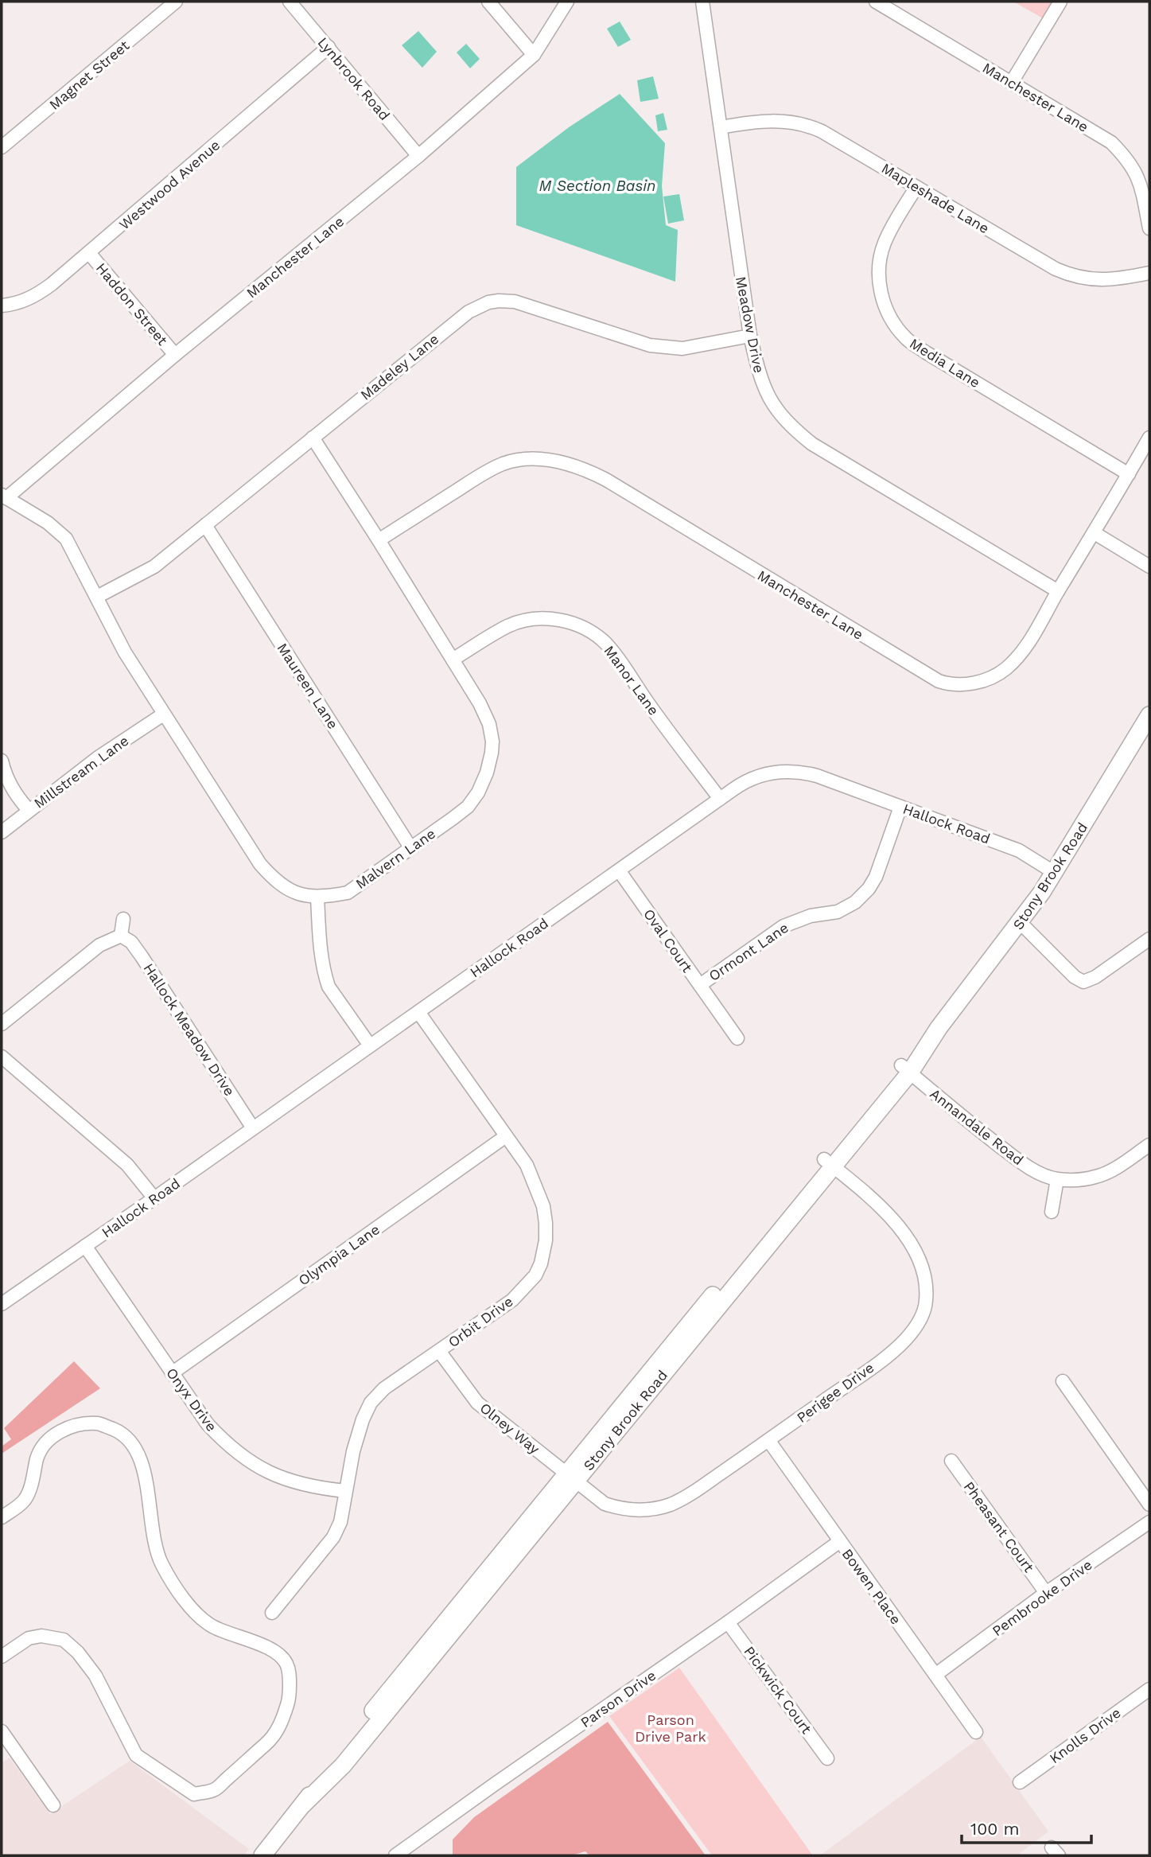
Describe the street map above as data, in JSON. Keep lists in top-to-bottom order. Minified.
{"streets":{"main road":["Stony Brook Road"],"street":["Magnet Street","Lynbrook Road","Manchester Lane","Westwood Avenue","Mapleshade Lane","Haddon Street","Meadow Drive","Media Lane","Madeley Lane","Manor Lane","Maureen Lane","Millstream Lane","Hallock Road","Malvern Lane","Oval Court","Ormont Lane","Hallock Meadow Drive","Annandale Road","Olympia Lane","Orbit Drive","Perigee Drive","Onyx Drive","Olney Way","Pheasant Court","Bowen Place","Pembrooke Drive","Pickwick Court","Parson Drive","Knolls Drive"]},"crossings":[["Lynbrook Road","Manchester Lane"],["Lynbrook Road","Westwood Avenue"],["Manchester Lane","Haddon Street"],["Manchester Lane","Meadow Drive"],["Manchester Lane","Media Lane"],["Manchester Lane","Malvern Lane"],["Westwood Avenue","Haddon Street"],["Mapleshade Lane","Meadow Drive"],["Mapleshade Lane","Media Lane"],["Meadow Drive","Madeley Lane"],["Madeley Lane","Maureen Lane"],["Madeley Lane","Malvern Lane"],["Manor Lane","Hallock Road"],["Manor Lane","Malvern Lane"],["Maureen Lane","Malvern Lane"],["Millstream Lane","Malvern Lane"],["Hallock Road","Stony Brook Road"],["Hallock Road","Oval Court"],["Hallock Road","Ormont Lane"],["Hallock Road","Hallock Meadow Drive"],["Hallock Road","Orbit Drive"],["Hallock Road","Onyx Drive"],["Stony Brook Road","Annandale Road"],["Stony Brook Road","Perigee Drive"],["Stony Brook Road","Olney Way"],["Oval Court","Ormont Lane"],["Olympia Lane","Orbit Drive"],["Olympia Lane","Onyx Drive"],["Orbit Drive","Onyx Drive"],["Orbit Drive","Olney Way"],["Perigee Drive","Olney Way"],["Perigee Drive","Bowen Place"],["Pheasant Court","Pembrooke Drive"],["Bowen Place","Pembrooke Drive"],["Bowen Place","Parson Drive"],["Pickwick Court","Parson Drive"]],"water":["M Section Basin"],"parks":["Parson Drive Park"],"scale_bar":"100 m"}
